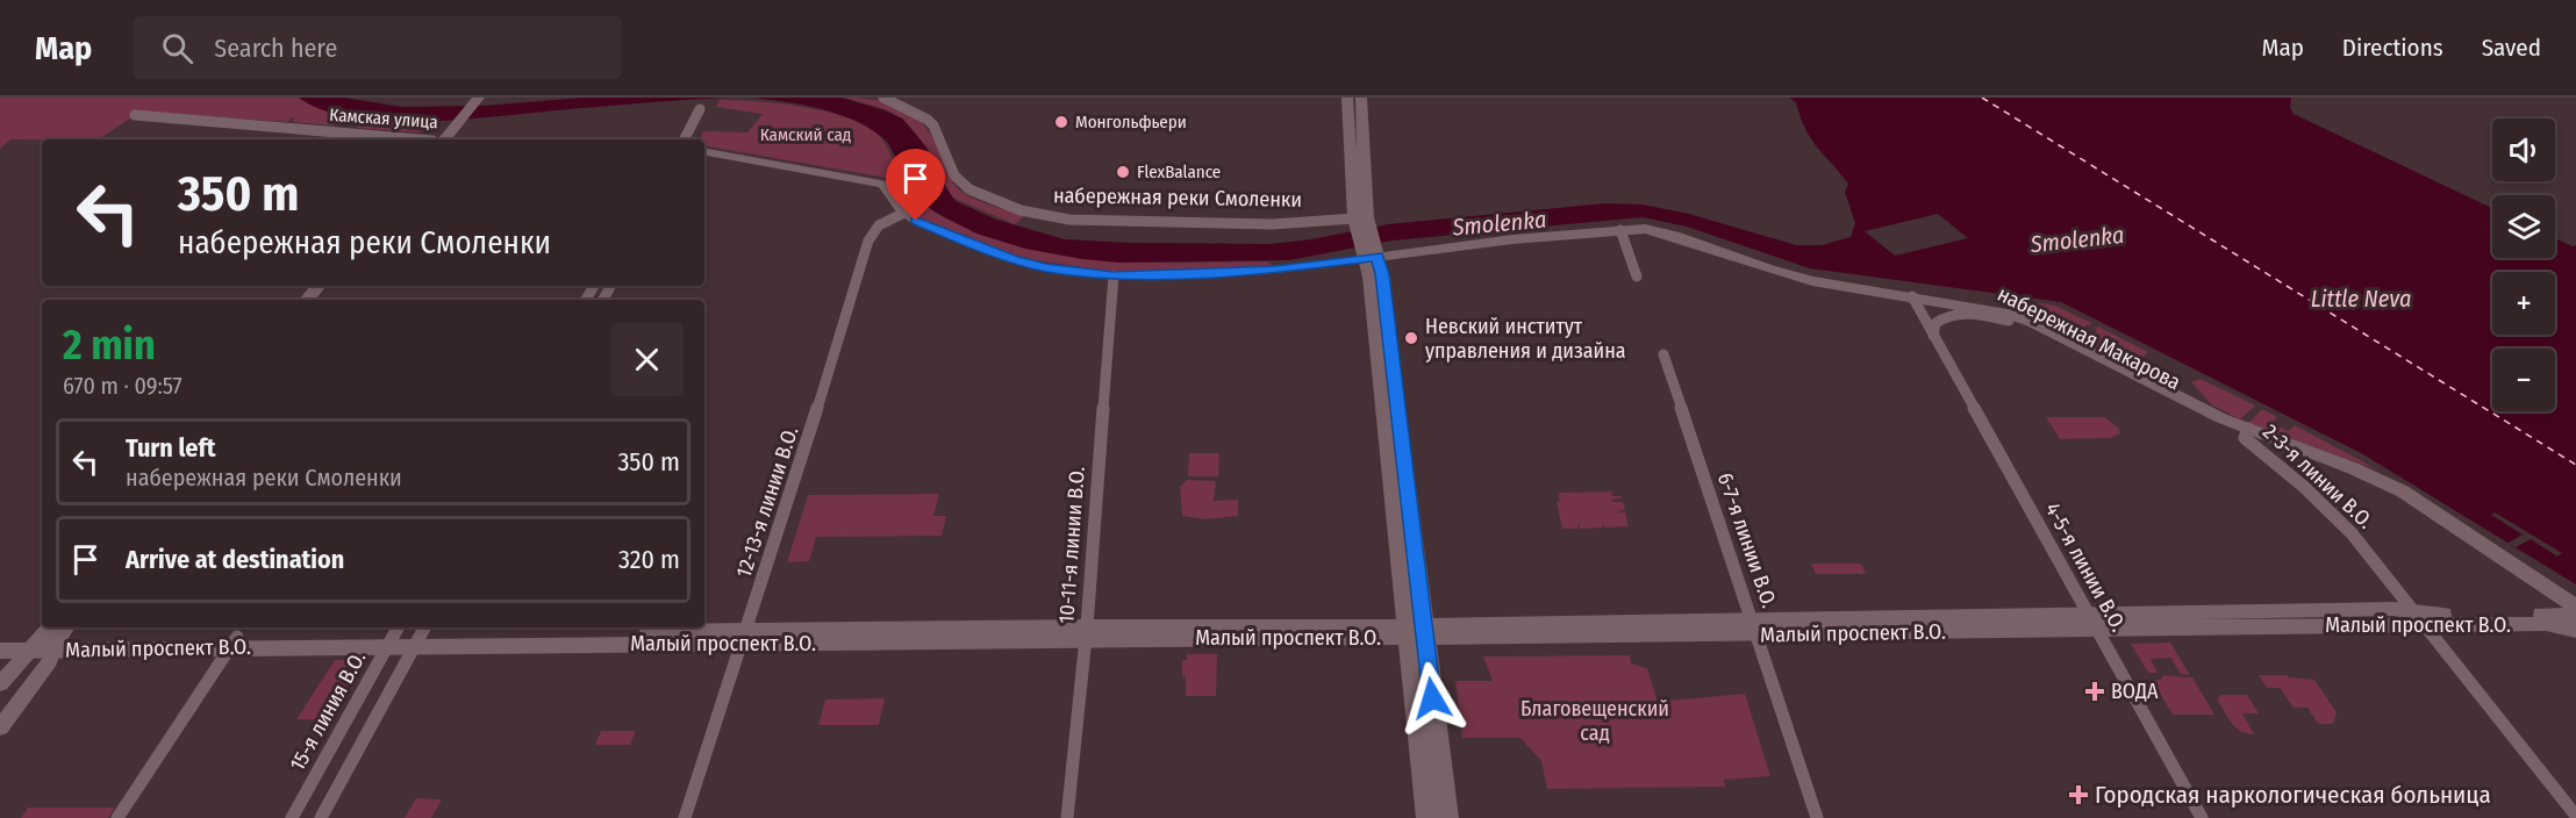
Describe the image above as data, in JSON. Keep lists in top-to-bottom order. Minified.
{"streets":{"main road":["набережная Макарова","Малый проспект В.О."],"street":["Камская улица","набережная реки Смоленки","2-3-я линии В.О.","12-13-я линии В.О.","6-7-я линии В.О.","10-11-я линии В.О.","4-5-я линии В.О.","15-я линия В.О."]},"crossings":[["набережная Макарова","2-3-я линии В.О."],["набережная Макарова","Малый проспект В.О."],["2-3-я линии В.О.","Малый проспект В.О."],["12-13-я линии В.О.","Малый проспект В.О."],["6-7-я линии В.О.","Малый проспект В.О."],["10-11-я линии В.О.","Малый проспект В.О."],["4-5-я линии В.О.","Малый проспект В.О."],["Малый проспект В.О.","15-я линия В.О."]],"water":["Smolenka","Little Neva"],"parks":["Камский сад","Благовещенский сад"],"places":{"other":["Монгольфьери","FlexBalance","Невский институт управления и дизайна"],"health":["ВОДА","Городская наркологическая больница"]},"page":{"header":"Map","search":"Search here","nav":["Map","Directions","Saved"],"map_buttons":["+","−"],"turn":["350 m","набережная реки Смоленки"],"heading":["2 min","670 m · 09:57"],"list":[{"name":"Turn left","note":"набережная реки Смоленки","value":"350 m"},{"name":"Arrive at destination","value":"320 m"}]}}
